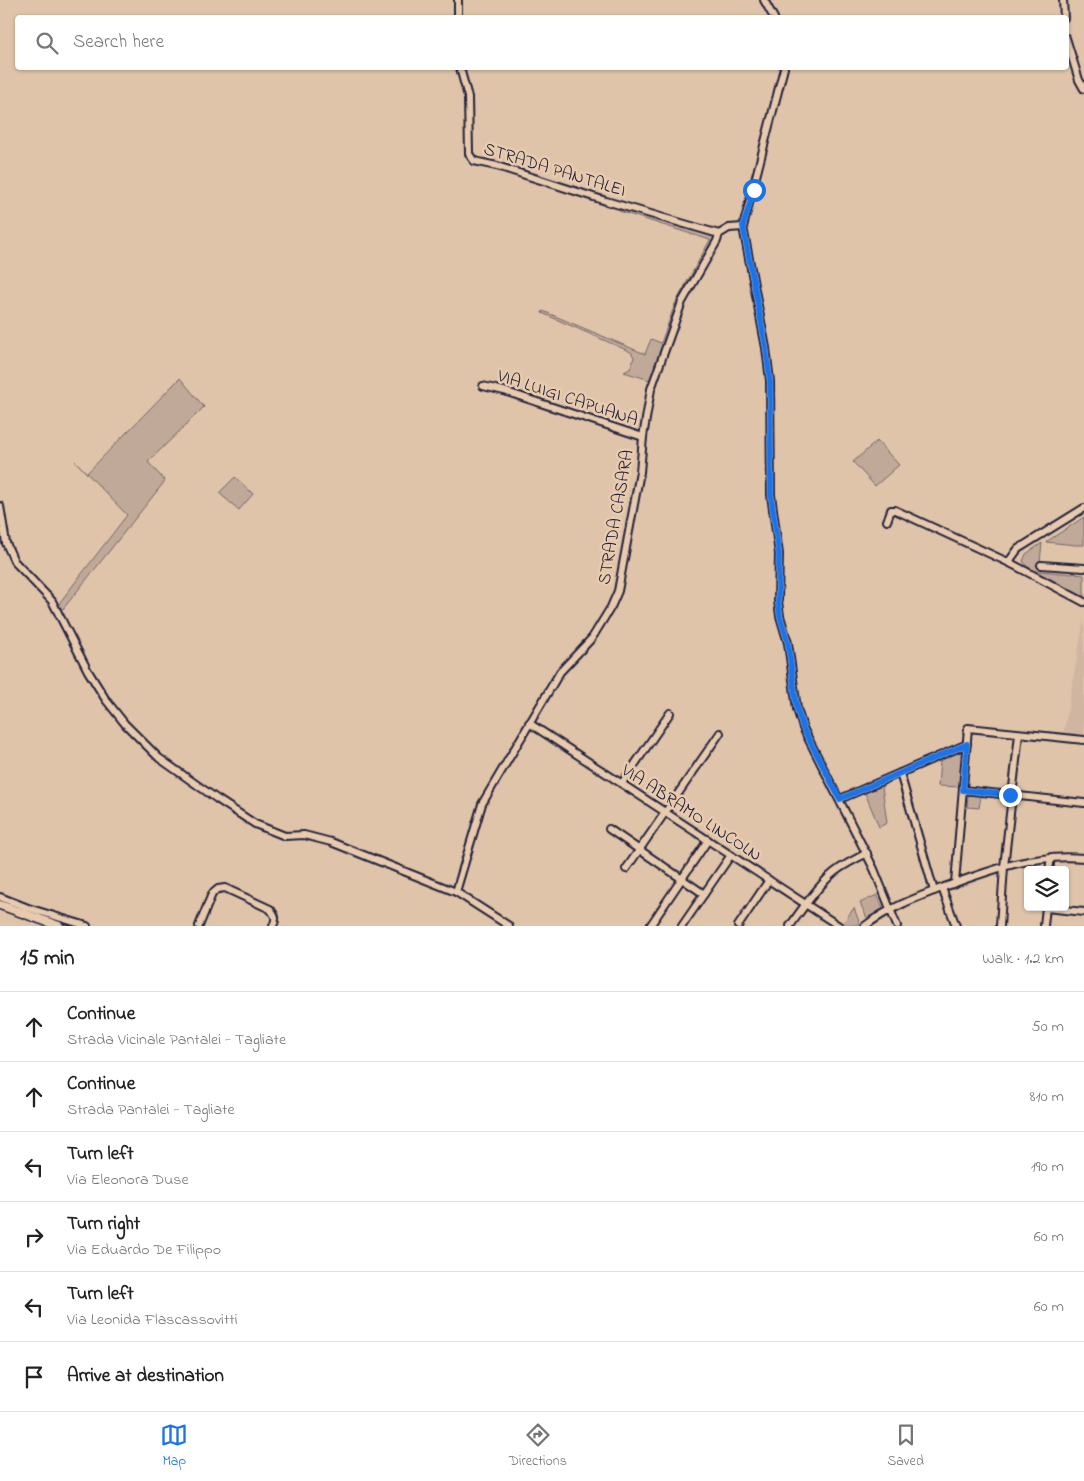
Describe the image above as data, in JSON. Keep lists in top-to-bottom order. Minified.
{"streets":{"street":["STRADA PANTALEI","VIA LUIGI CAPUANA","STRADA CASARA","VIA ABRAMO LINCOLN"]},"crossings":[["STRADA PANTALEI","STRADA CASARA"],["VIA LUIGI CAPUANA","STRADA CASARA"],["STRADA CASARA","VIA ABRAMO LINCOLN"]],"page":{"search":"Search here","heading":["15 min","Walk · 1.2 km"],"list":[["Continue","Strada Vicinale Pantalei - Tagliate","50 m"],["Continue","Strada Pantalei - Tagliate","810 m"],["Turn left","Via Eleonora Duse","190 m"],["Turn right","Via Eduardo De Filippo","60 m"],["Turn left","Via Leonida Flascassovitti","60 m"],"Arrive at destination"],"nav":["Map","Directions","Saved"]}}
